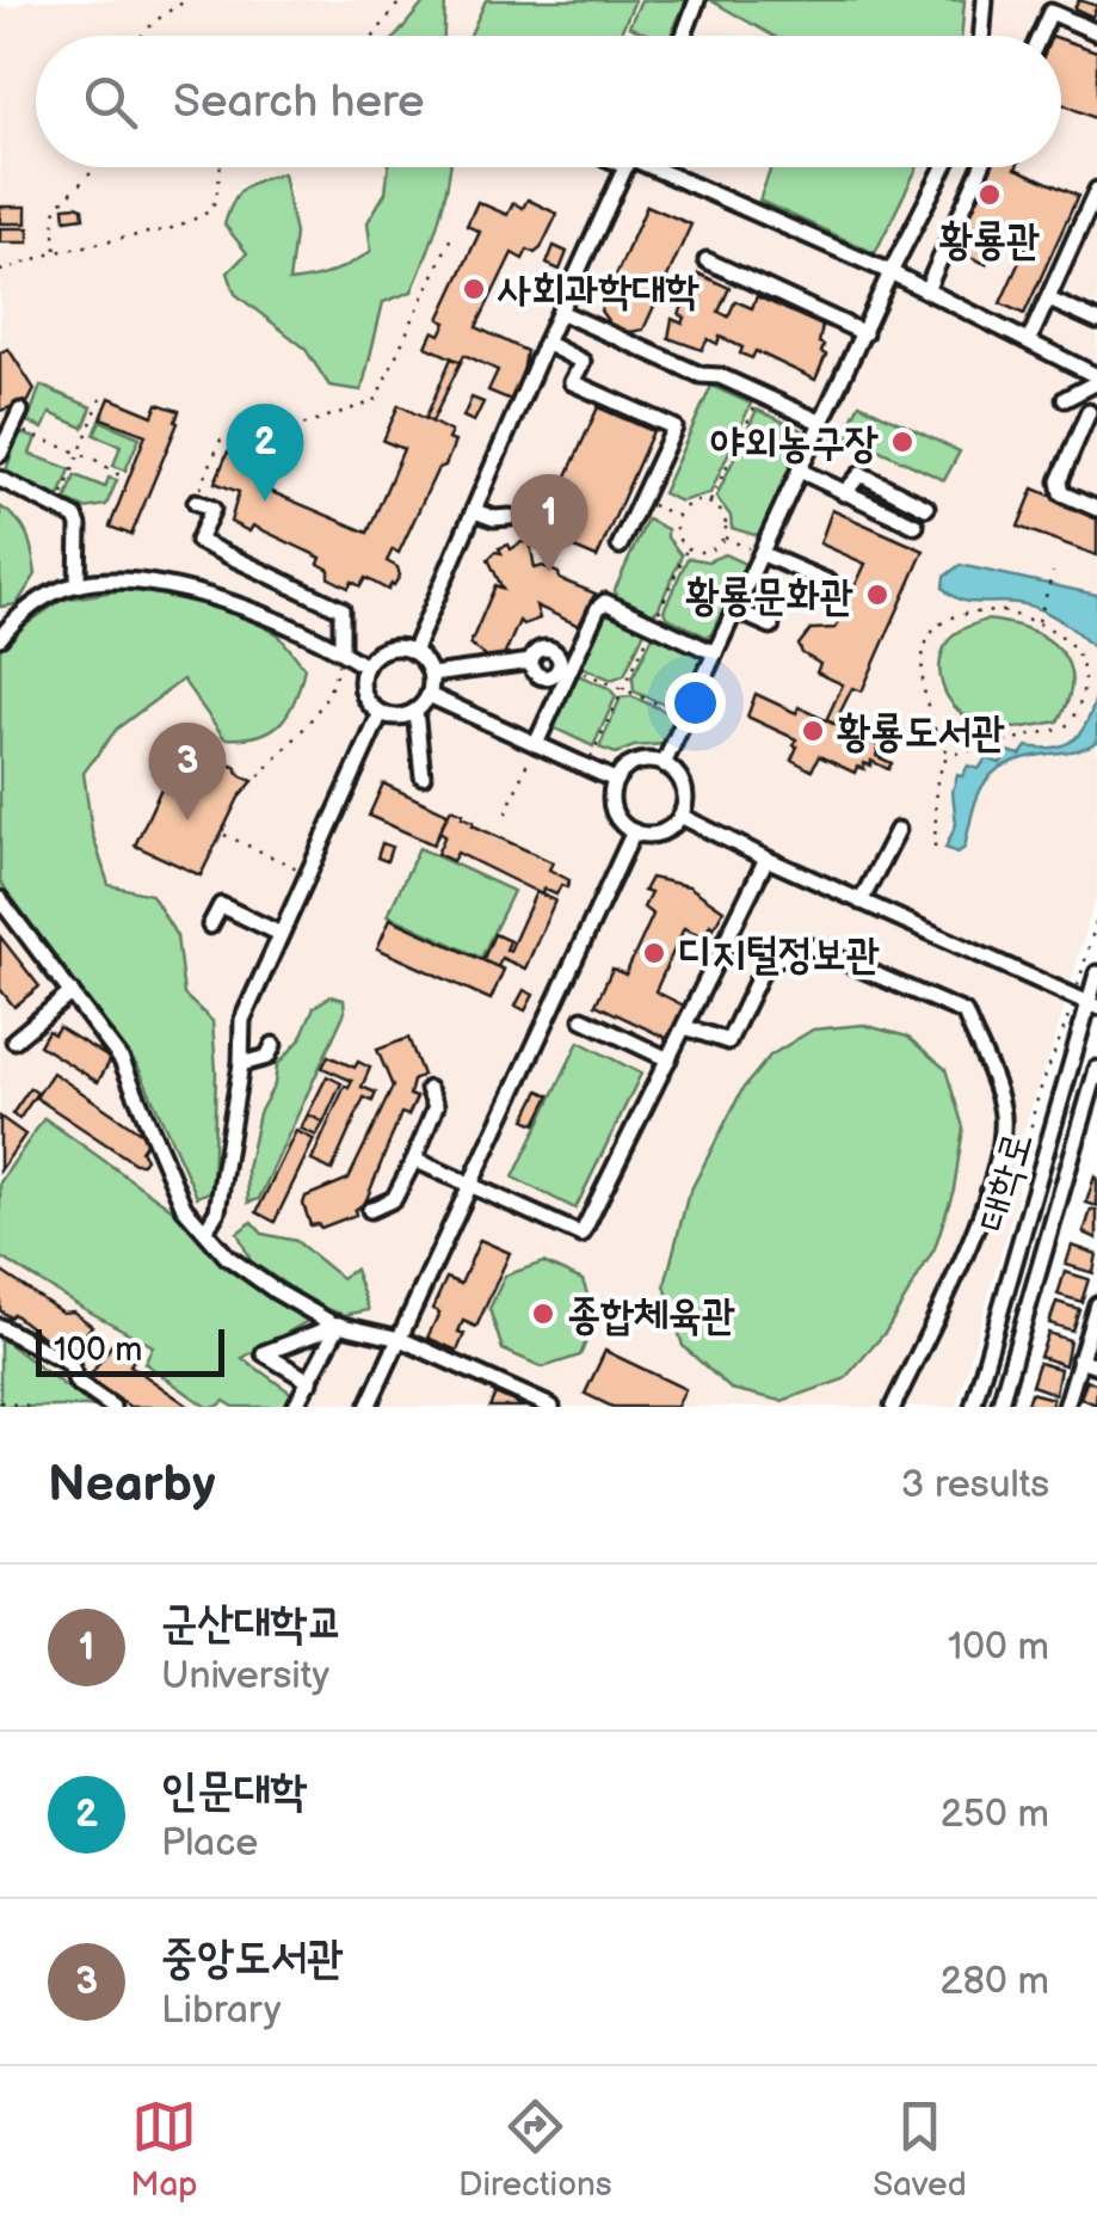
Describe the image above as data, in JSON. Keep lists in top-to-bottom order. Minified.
{"streets":{"street":["대학로"]},"places":["황룡관","사회과학대학","야외농구장","황룡문화관","황룡도서관","디지털정보관","종합체육관"],"scale_bar":"100 m","page":{"search":"Search here","pins":["2","1","3"],"scale":"100 m","heading":["Nearby","3 results"],"list":[{"mark":"1","name":"군산대학교","note":"University","value":"100 m"},{"mark":"2","name":"인문대학","note":"Place","value":"250 m"},{"mark":"3","name":"중앙도서관","note":"Library","value":"280 m"}],"nav":["Map","Directions","Saved"]}}
